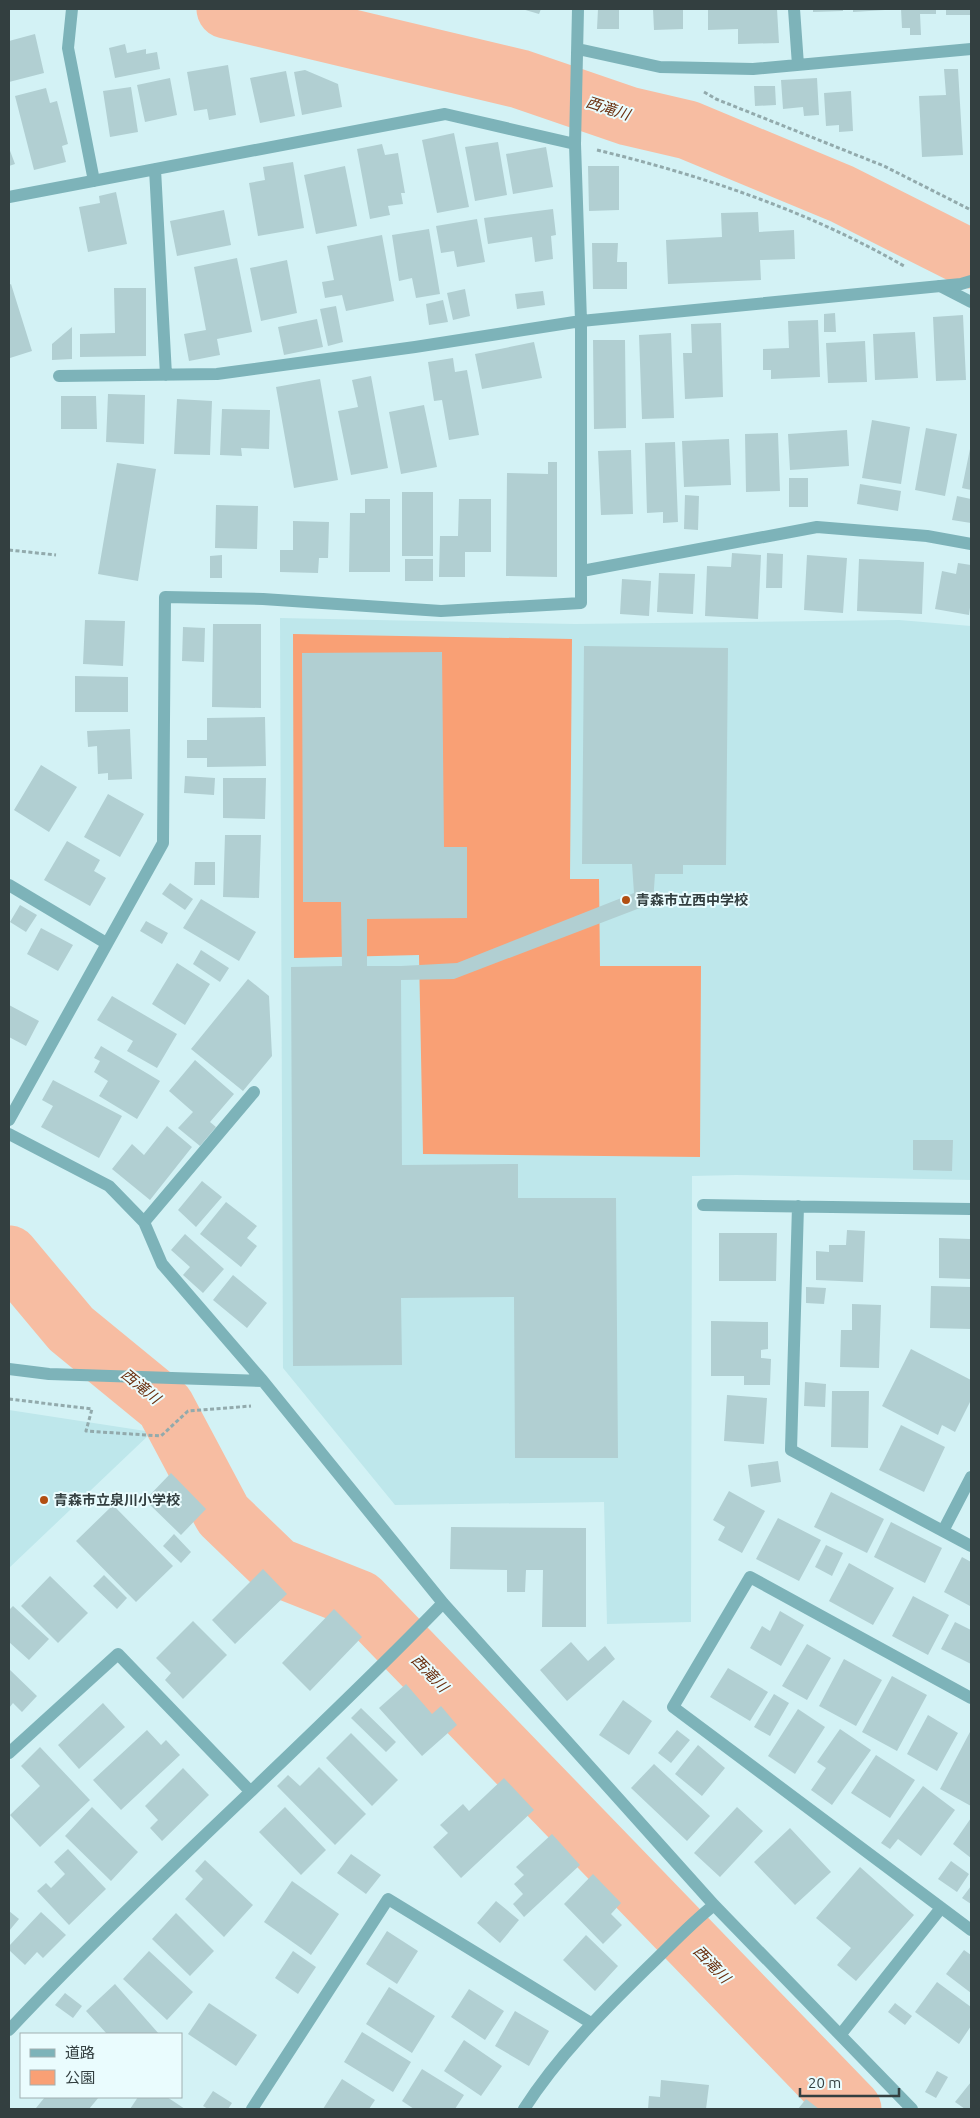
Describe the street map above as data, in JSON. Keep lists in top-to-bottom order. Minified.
{"water":["西滝川"],"places":["青森市立西中学校","青森市立泉川小学校"],"legend":["道路","公園"],"scale_bar":"20 m"}
